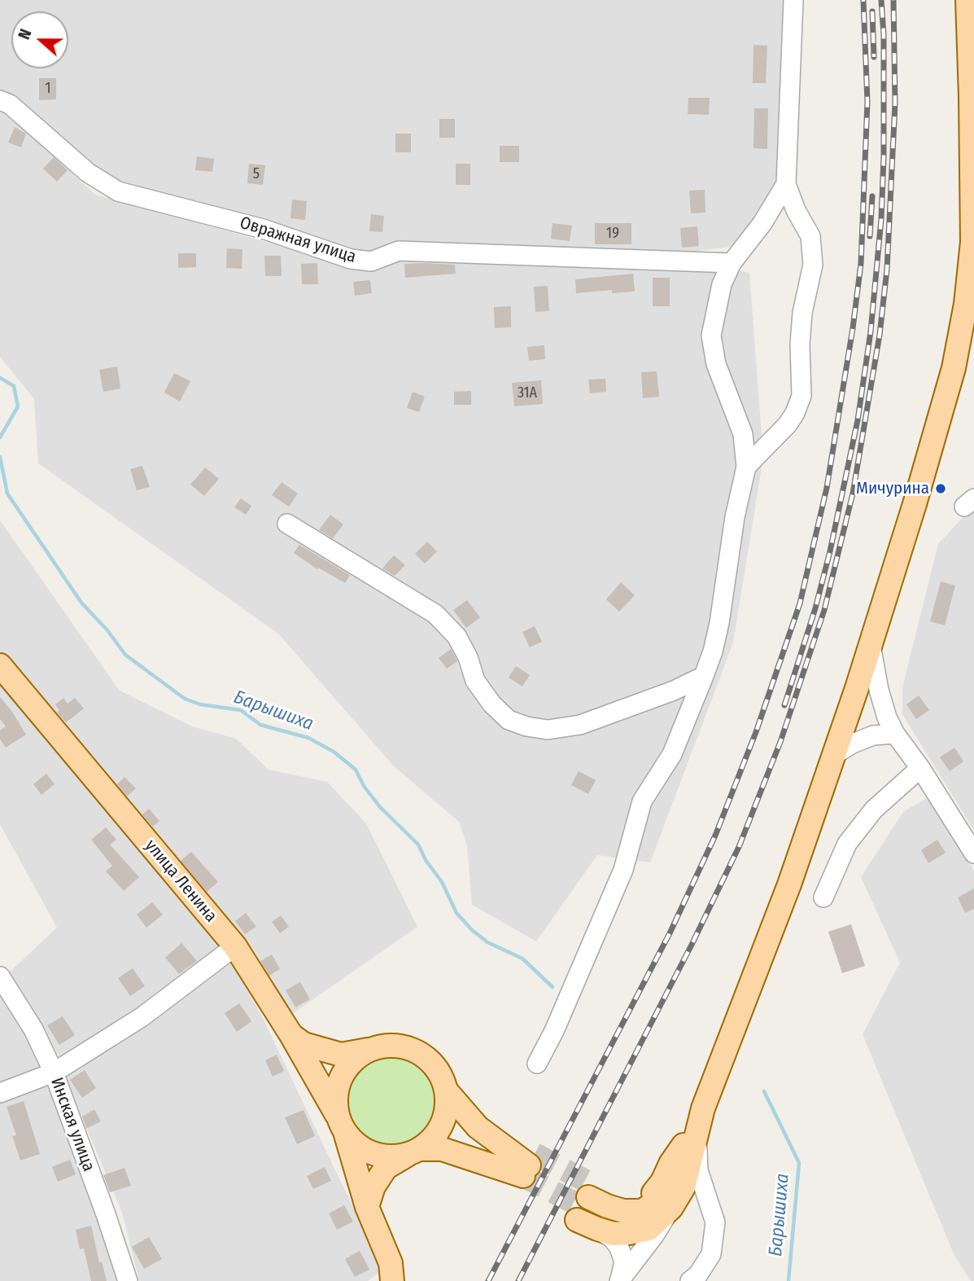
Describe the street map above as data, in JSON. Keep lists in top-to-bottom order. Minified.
{"streets":{"main road":["улица Ленина"],"street":["Овражная улица","Инская улица"]},"water":["Барышиха"],"places":["Мичурина"],"house_numbers":["1","5","19","31А"],"north":"left"}
